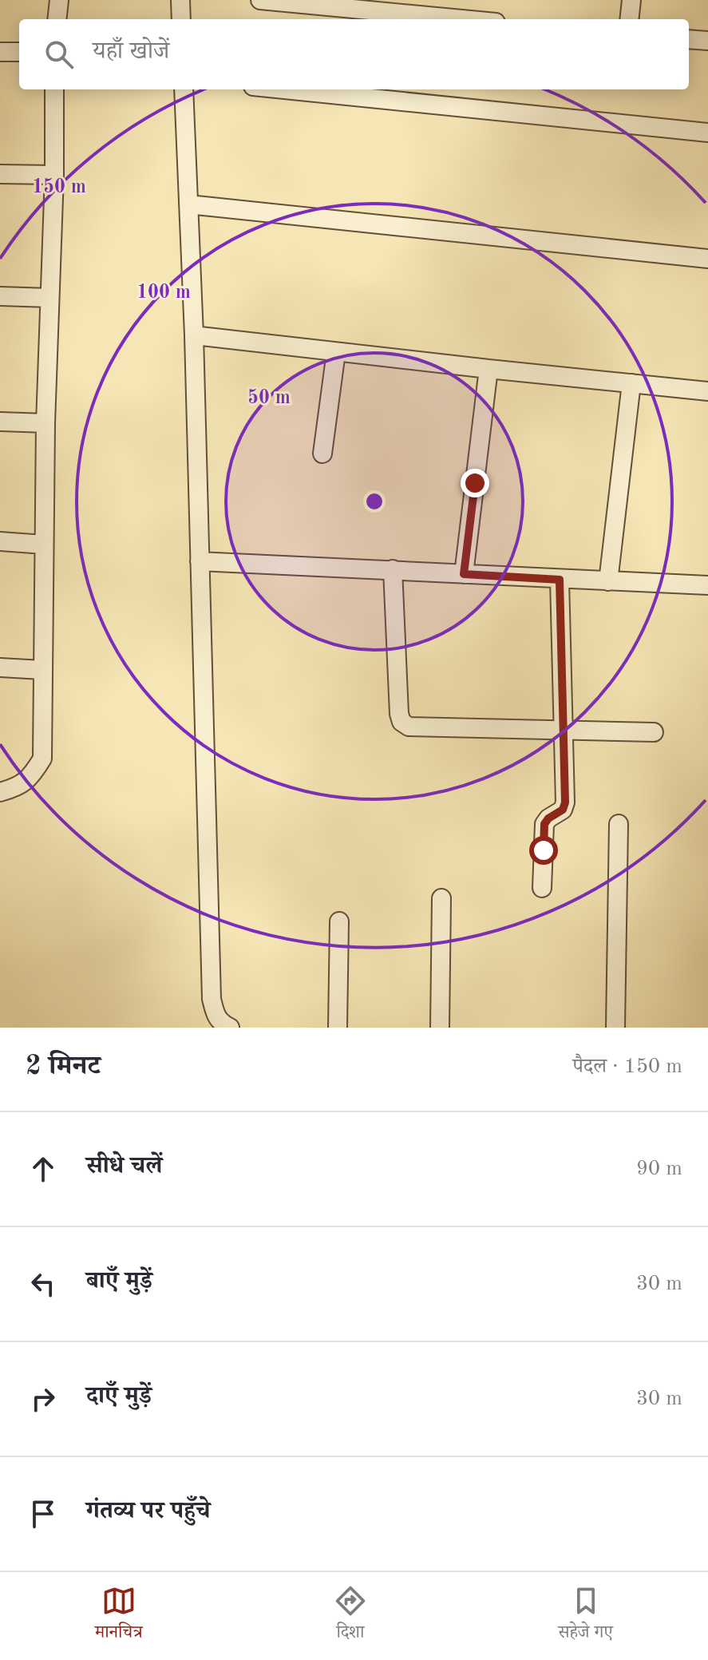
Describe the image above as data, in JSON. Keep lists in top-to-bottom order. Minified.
{"page":{"search":"यहाँ खोजें","heading":["2 मिनट","पैदल · 150 m"],"list":[["सीधे चलें","90 m"],["बाएँ मुड़ें","30 m"],["दाएँ मुड़ें","30 m"],"गंतव्य पर पहुँचे"],"nav":["मानचित्र","दिशा","सहेजे गए"]},"rings":["150 m","100 m","50 m"]}
